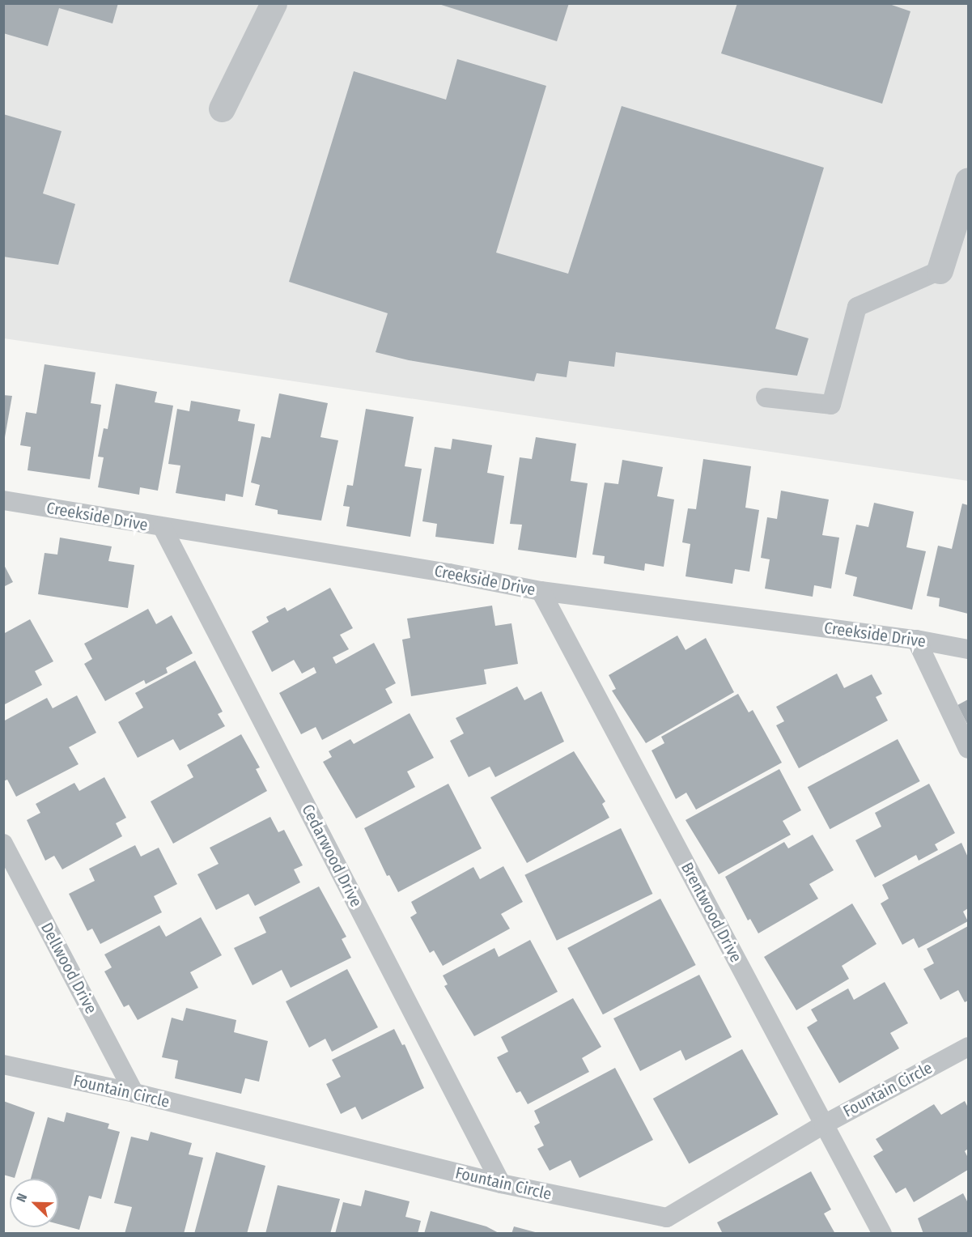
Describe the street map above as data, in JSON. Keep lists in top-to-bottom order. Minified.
{"streets":{"lane":["Creekside Drive","Cedarwood Drive","Brentwood Drive","Dellwood Drive","Fountain Circle"]},"crossings":[["Creekside Drive","Cedarwood Drive"],["Creekside Drive","Brentwood Drive"],["Cedarwood Drive","Fountain Circle"],["Brentwood Drive","Fountain Circle"],["Dellwood Drive","Fountain Circle"]],"north":"top left"}
